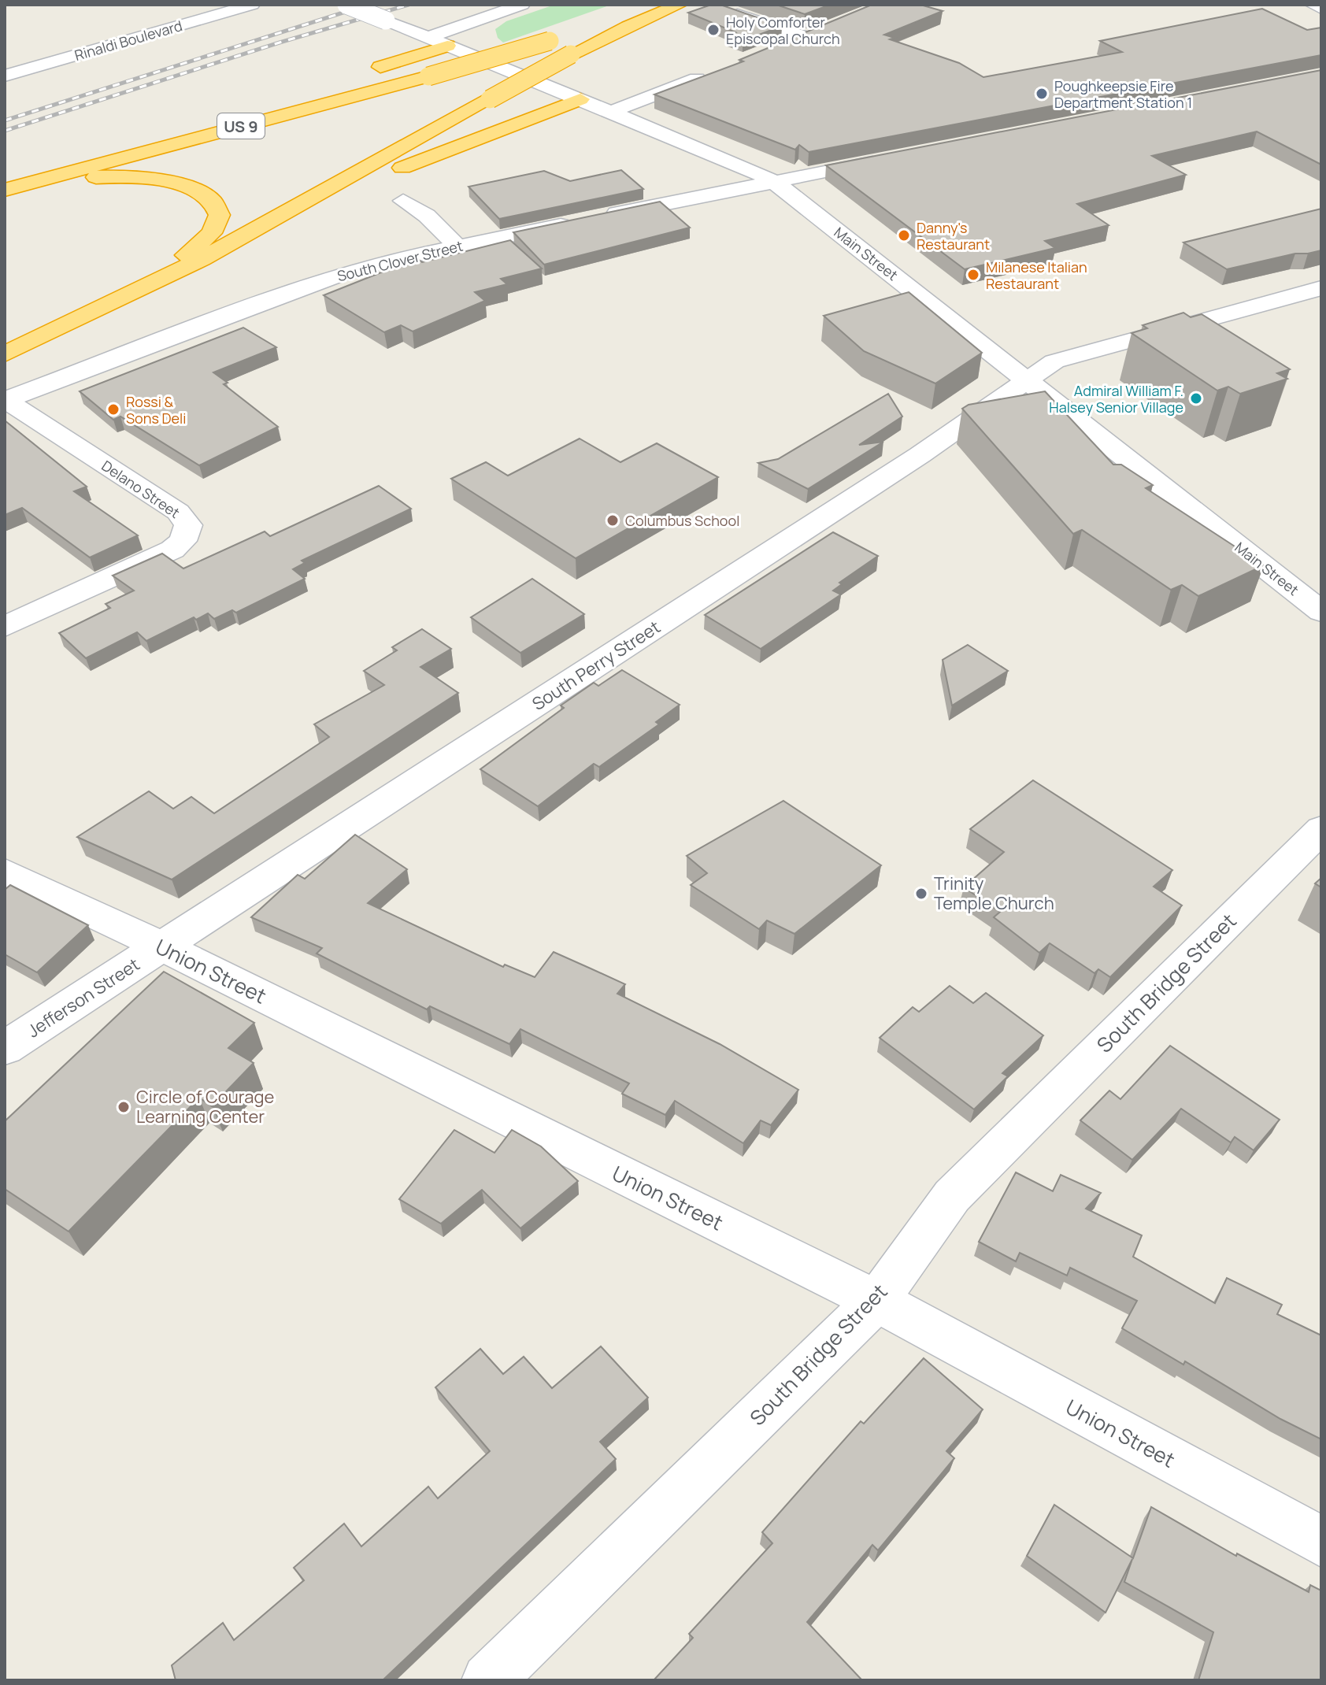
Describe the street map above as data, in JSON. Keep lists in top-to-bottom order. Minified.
{"streets":{"highway":["US 9"],"street":["Rinaldi Boulevard","Main Street","South Clover Street","Delano Street","South Perry Street","Union Street","South Bridge Street","Jefferson Street"]},"crossings":[["Main Street","South Perry Street"],["South Clover Street","Delano Street"],["South Perry Street","Union Street"],["South Perry Street","Jefferson Street"],["Union Street","South Bridge Street"],["Union Street","Jefferson Street"]],"places":["Holy Comforter Episcopal Church","Poughkeepsie Fire Department Station 1","Danny's Restaurant","Milanese Italian Restaurant","Admiral William F. Halsey Senior Village","Rossi & Sons Deli","Columbus School","Trinity Temple Church","Circle of Courage Learning Center"]}
